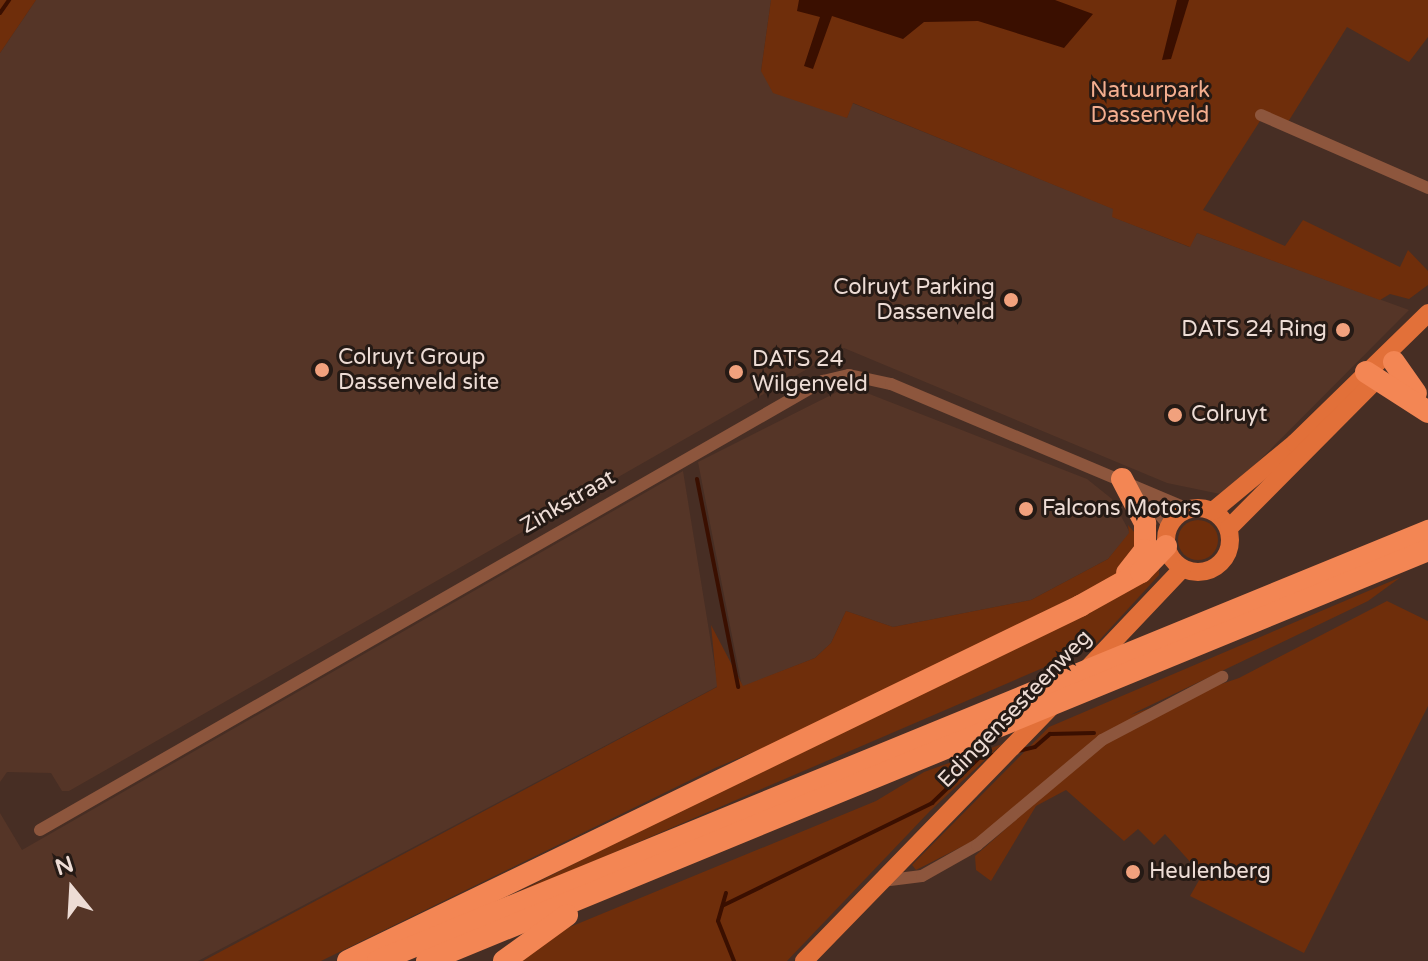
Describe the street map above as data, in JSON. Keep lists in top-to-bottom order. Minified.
{"streets":{"main road":["Edingensesteenweg"],"street":["Zinkstraat"]},"crossings":[["Zinkstraat","Edingensesteenweg"]],"parks":["Natuurpark Dassenveld"],"places":["Colruyt Parking Dassenveld","DATS 24 Ring","Colruyt Group Dassenveld site","DATS 24 Wilgenveld","Colruyt","Falcons Motors","Heulenberg"],"north":"top"}
